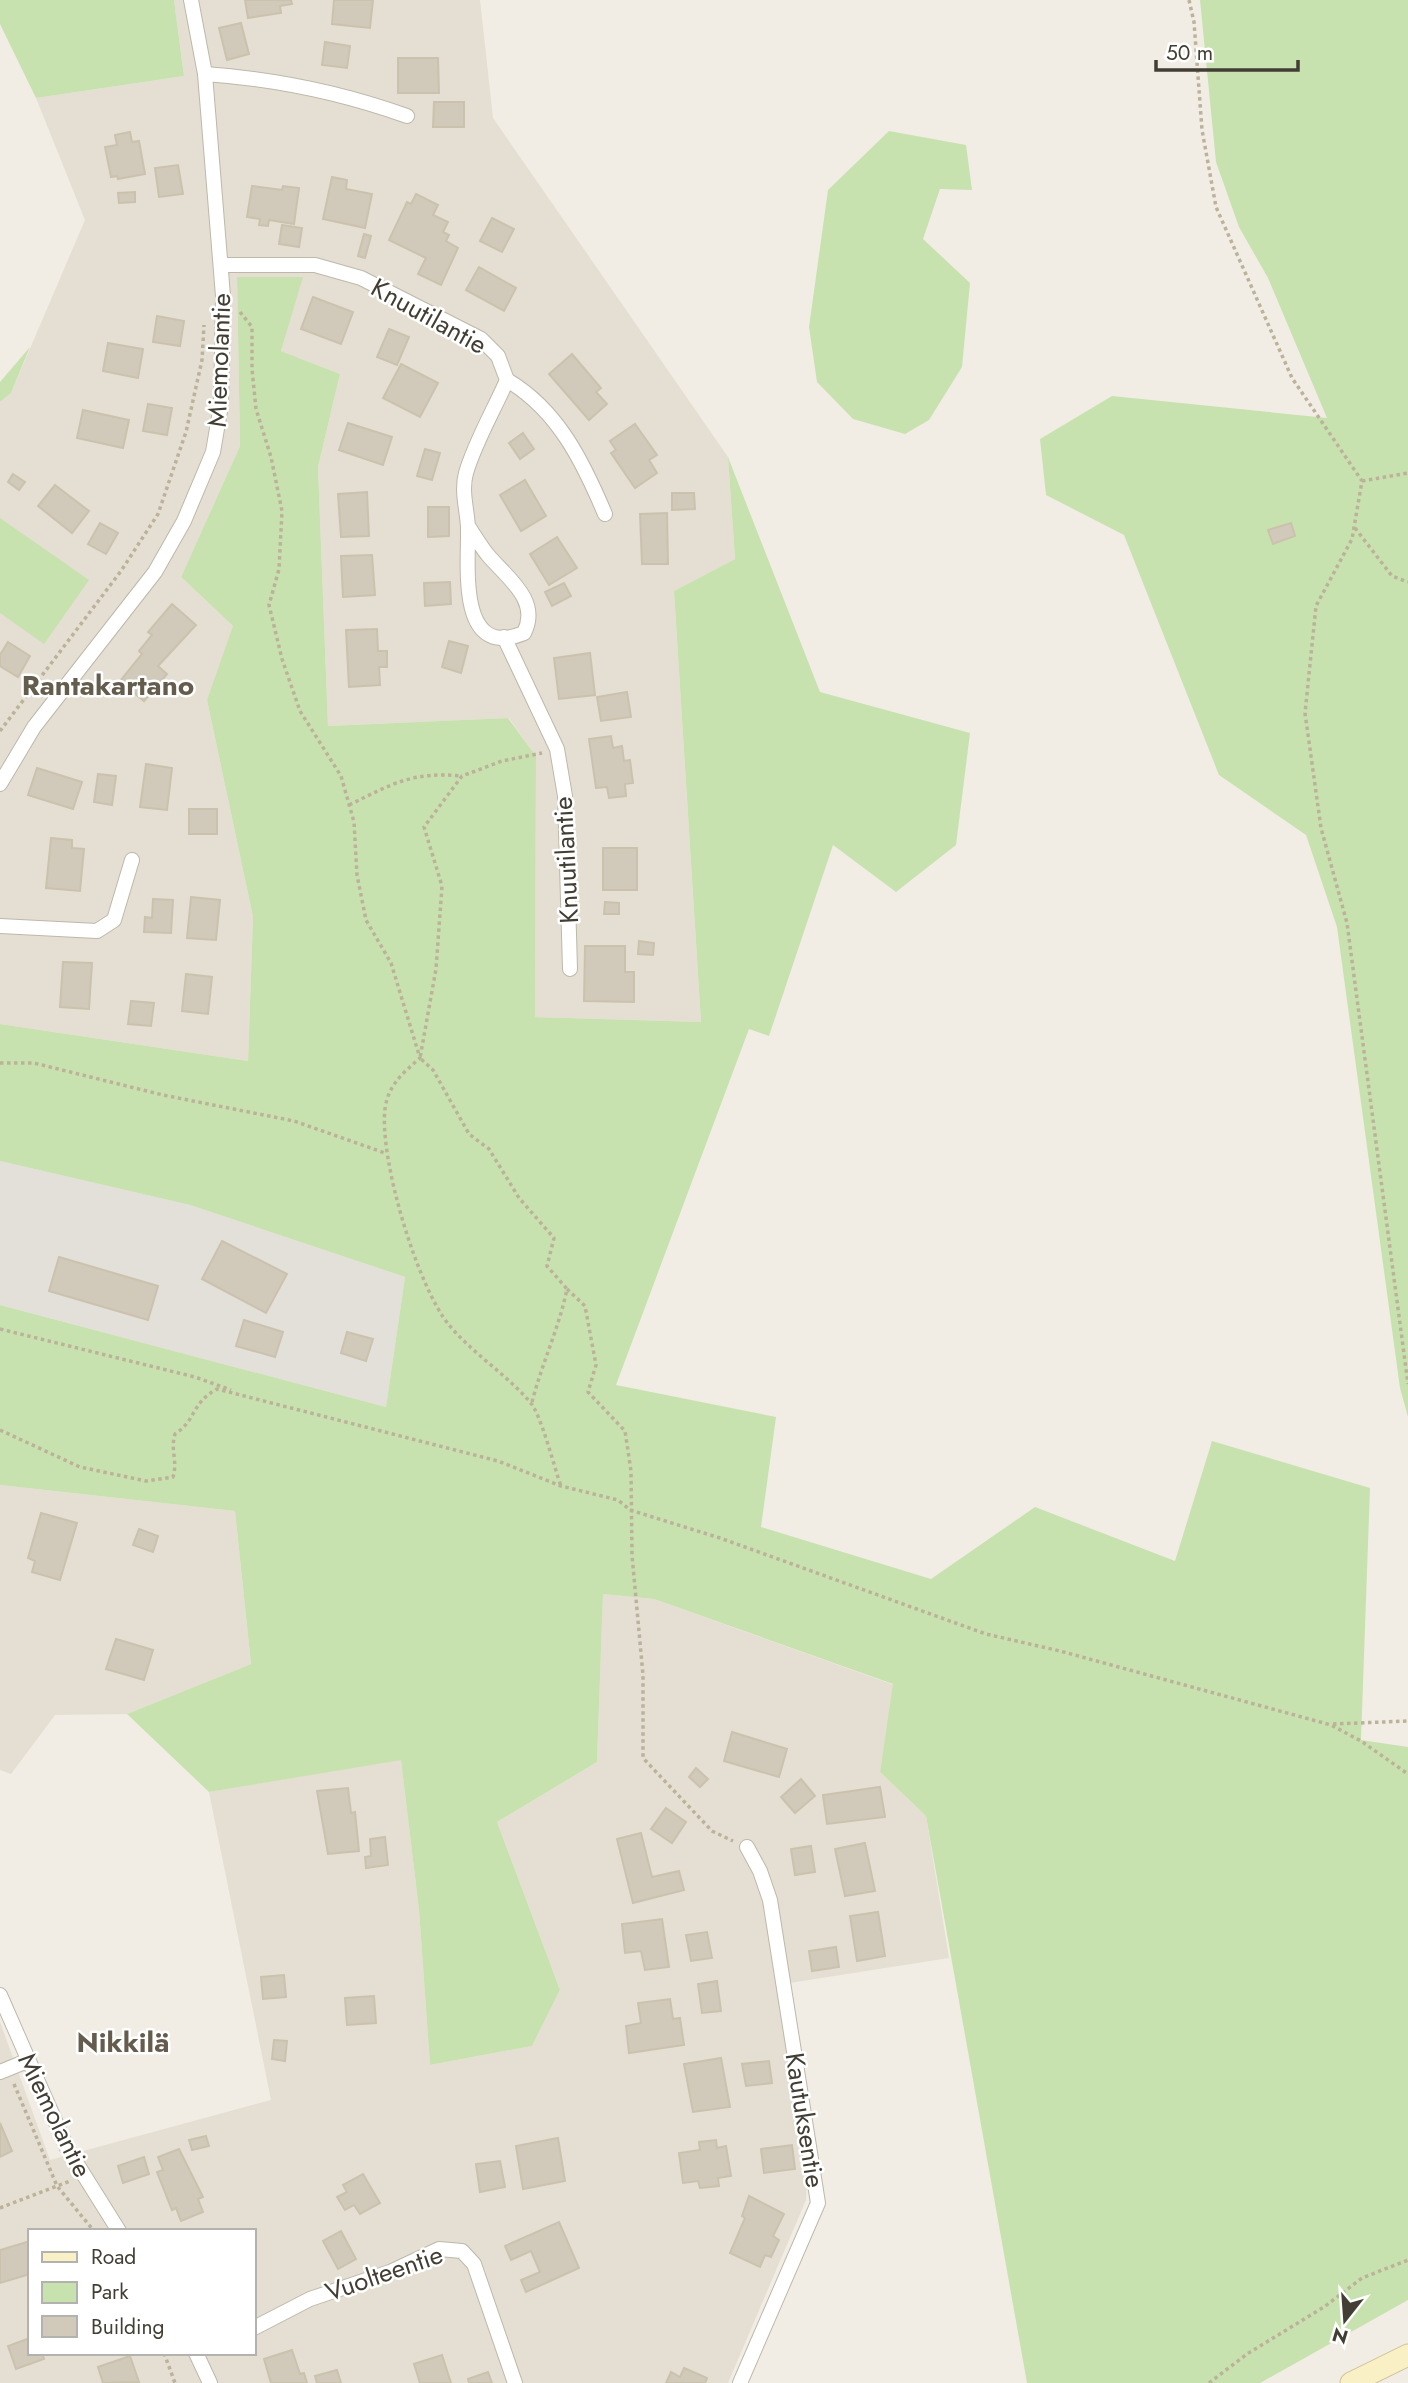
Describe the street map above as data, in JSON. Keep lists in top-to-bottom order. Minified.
{"streets":{"street":["Knuutilantie","Miemolantie","Kautuksentie","Vuolteentie"]},"crossings":[["Knuutilantie","Miemolantie"]],"districts":["Rantakartano","Nikkilä"],"legend":["Road","Park","Building"],"scale_bar":"50 m","north":"bottom"}
